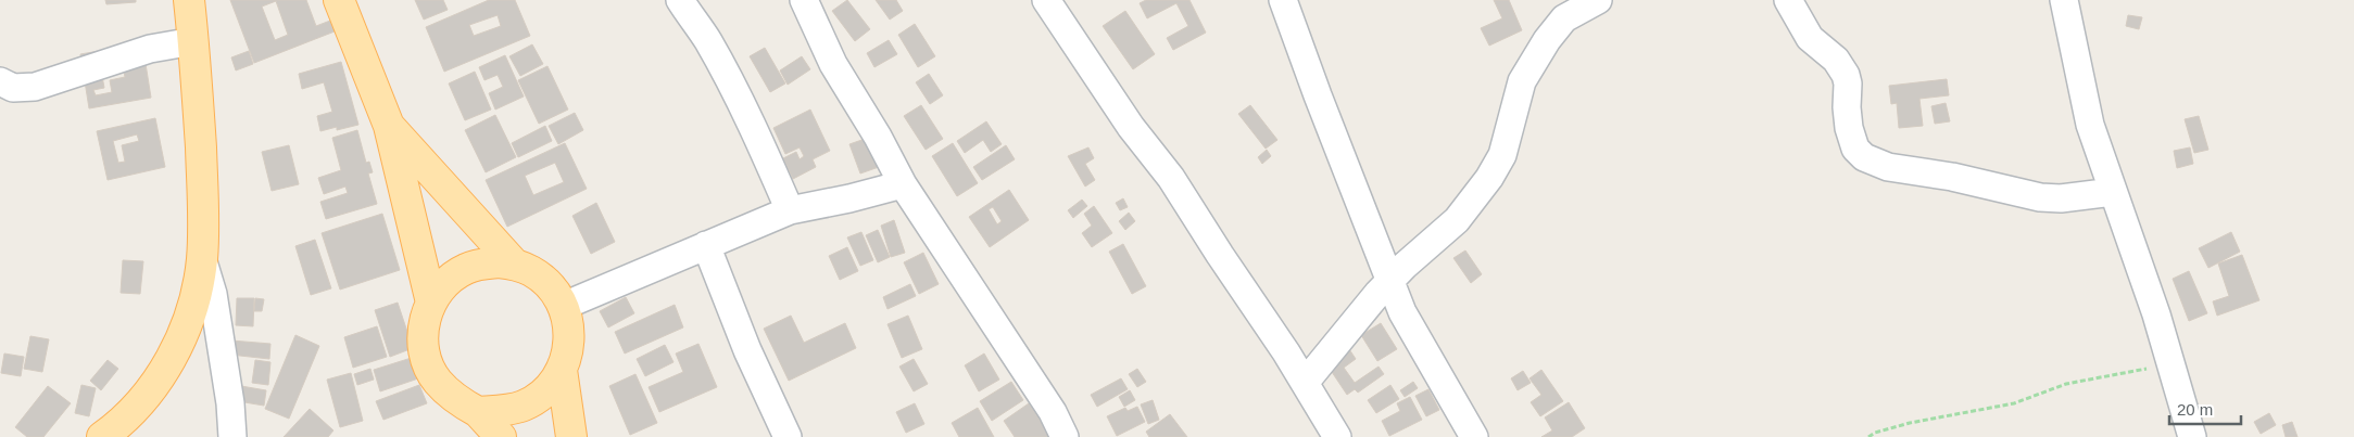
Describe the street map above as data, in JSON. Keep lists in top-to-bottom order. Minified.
{"scale_bar":"20 m"}
